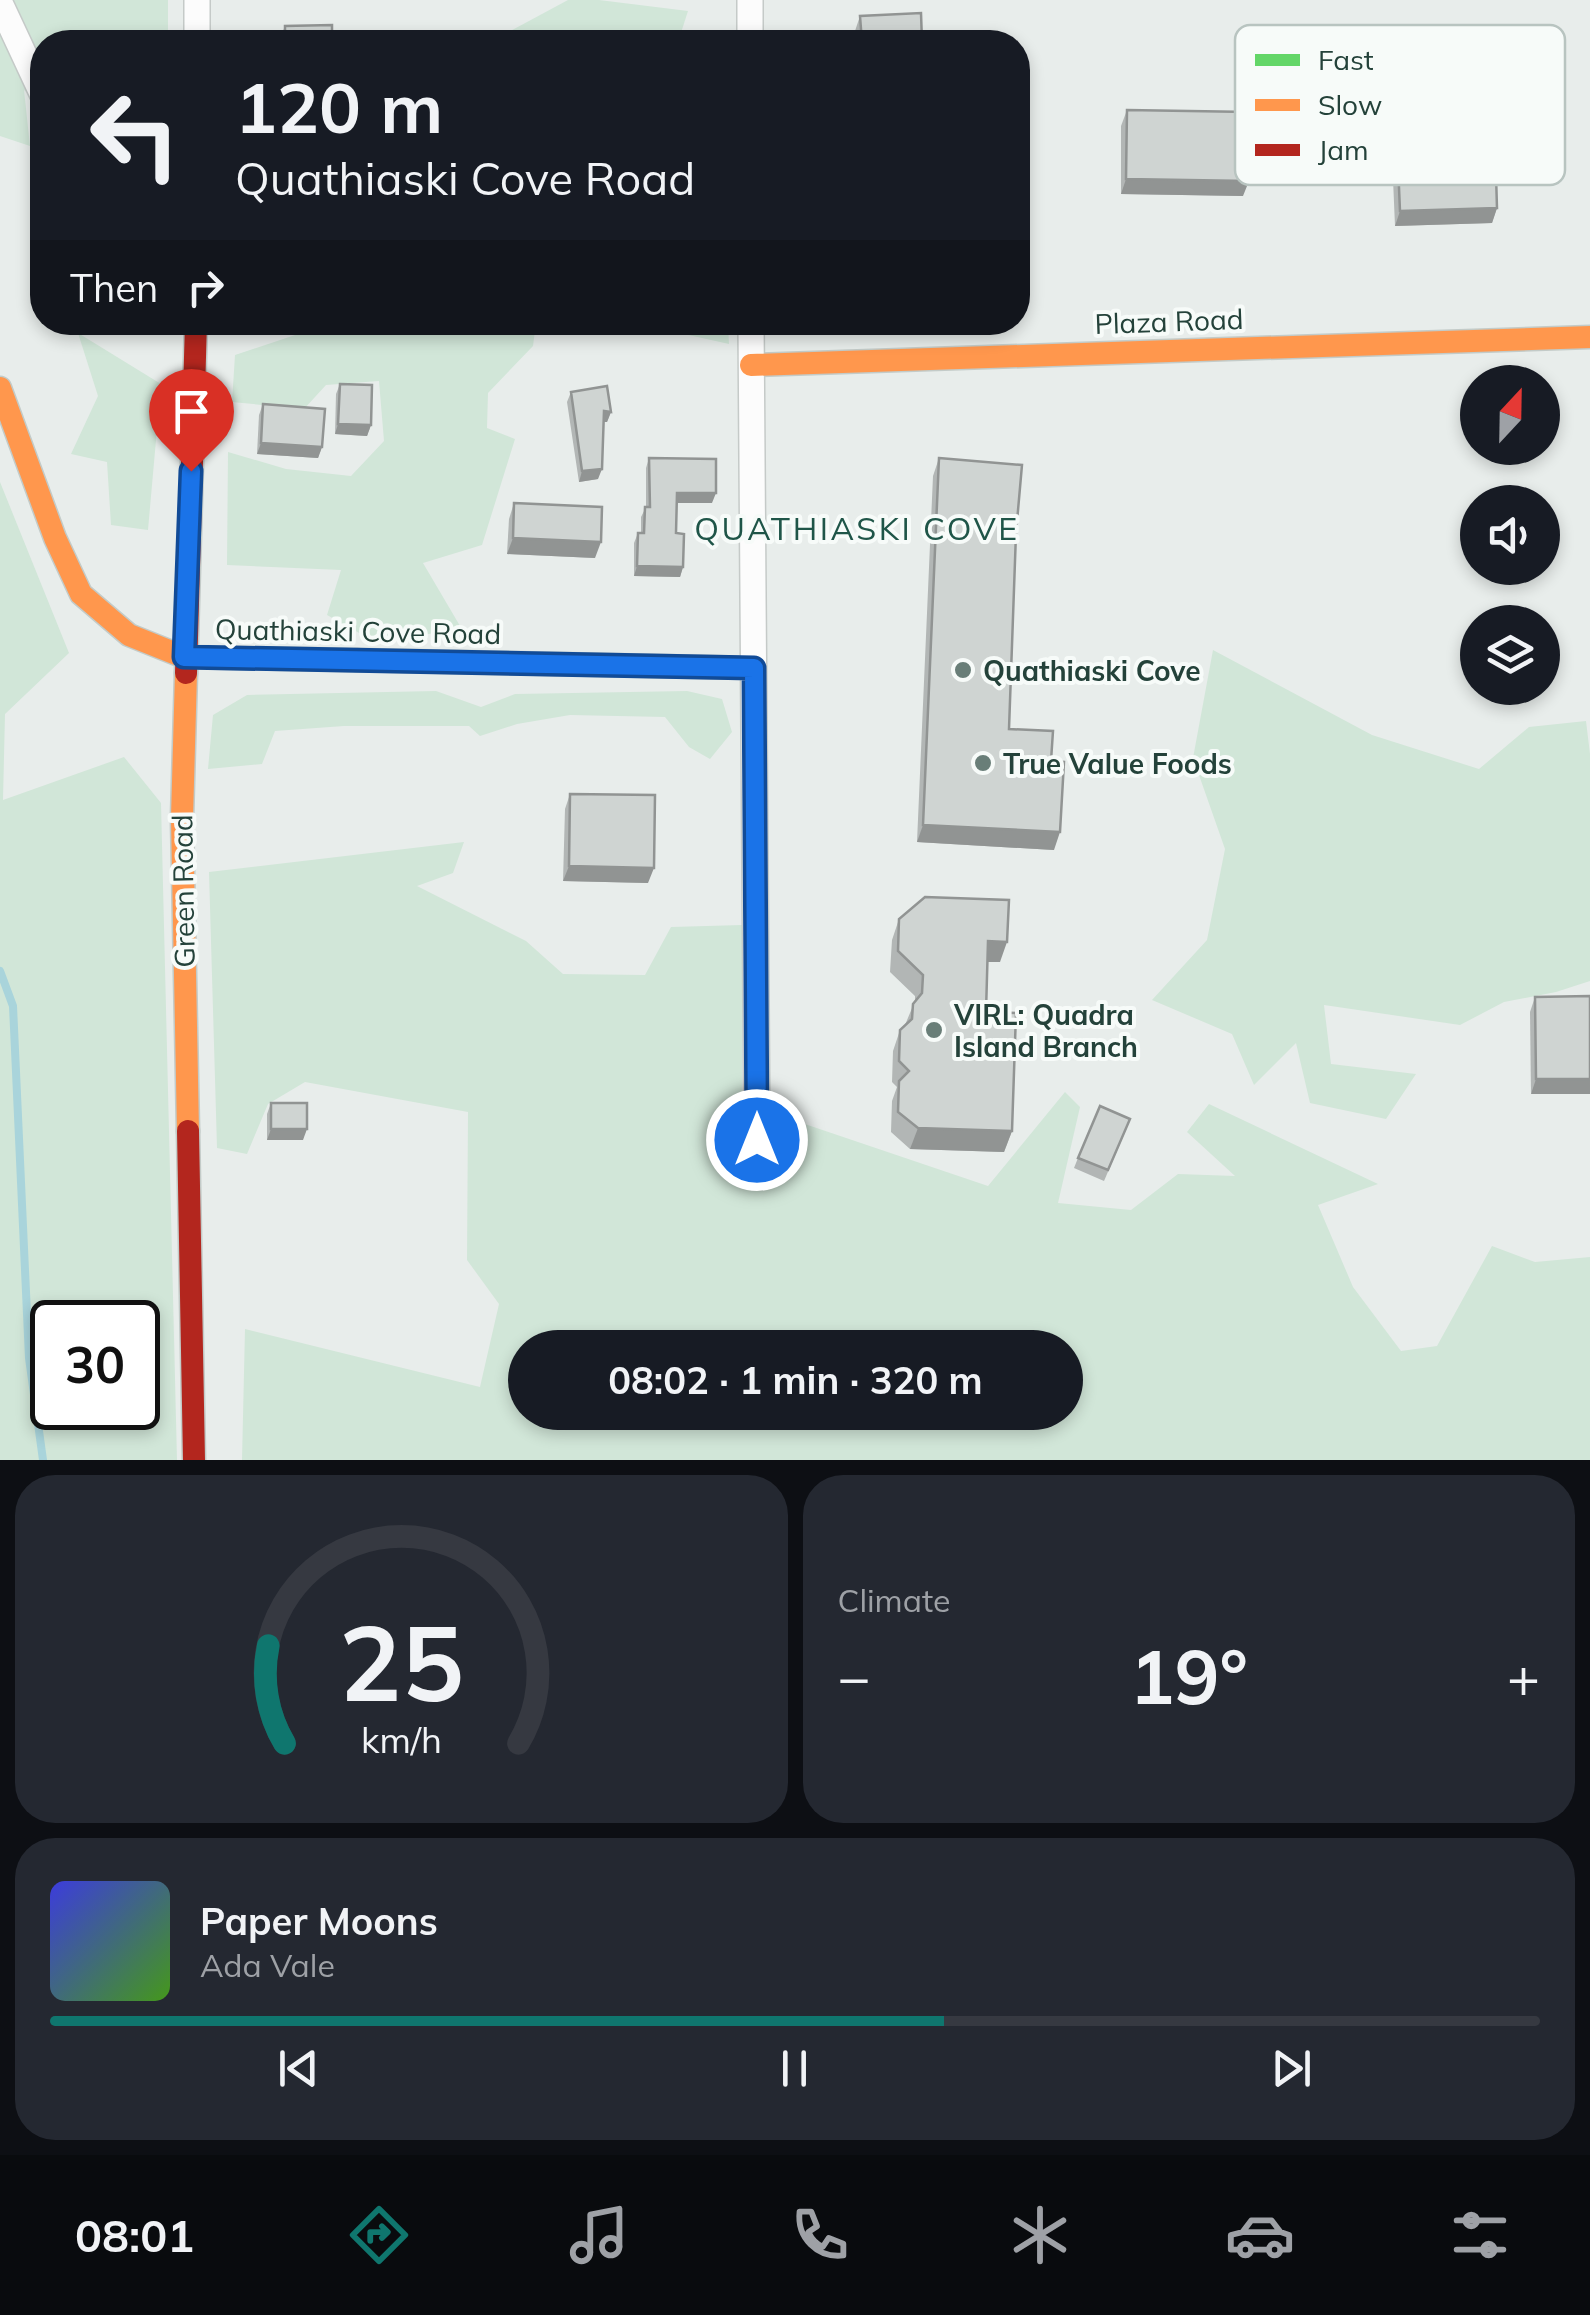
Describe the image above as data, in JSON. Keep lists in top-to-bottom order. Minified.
{"streets":{"street":["Plaza Road","Quathiaski Cove Road","Green Road"]},"crossings":[["Quathiaski Cove Road","Green Road"]],"districts":["QUATHIASKI COVE"],"places":["Quathiaski Cove","True Value Foods","VIRL: Quadra Island Branch"],"legend":["Fast","Slow","Jam"],"north":"top","page":{"turn":["120 m","Quathiaski Cove Road"],"then":"Then","limit":"30","trip":"08:02 · 1 min · 320 m","tile":"Climate","heat":["−","19°","+"],"song":["Paper Moons","Ada Vale"],"tabs":"08:01","gauge":["25","km/h"]}}
